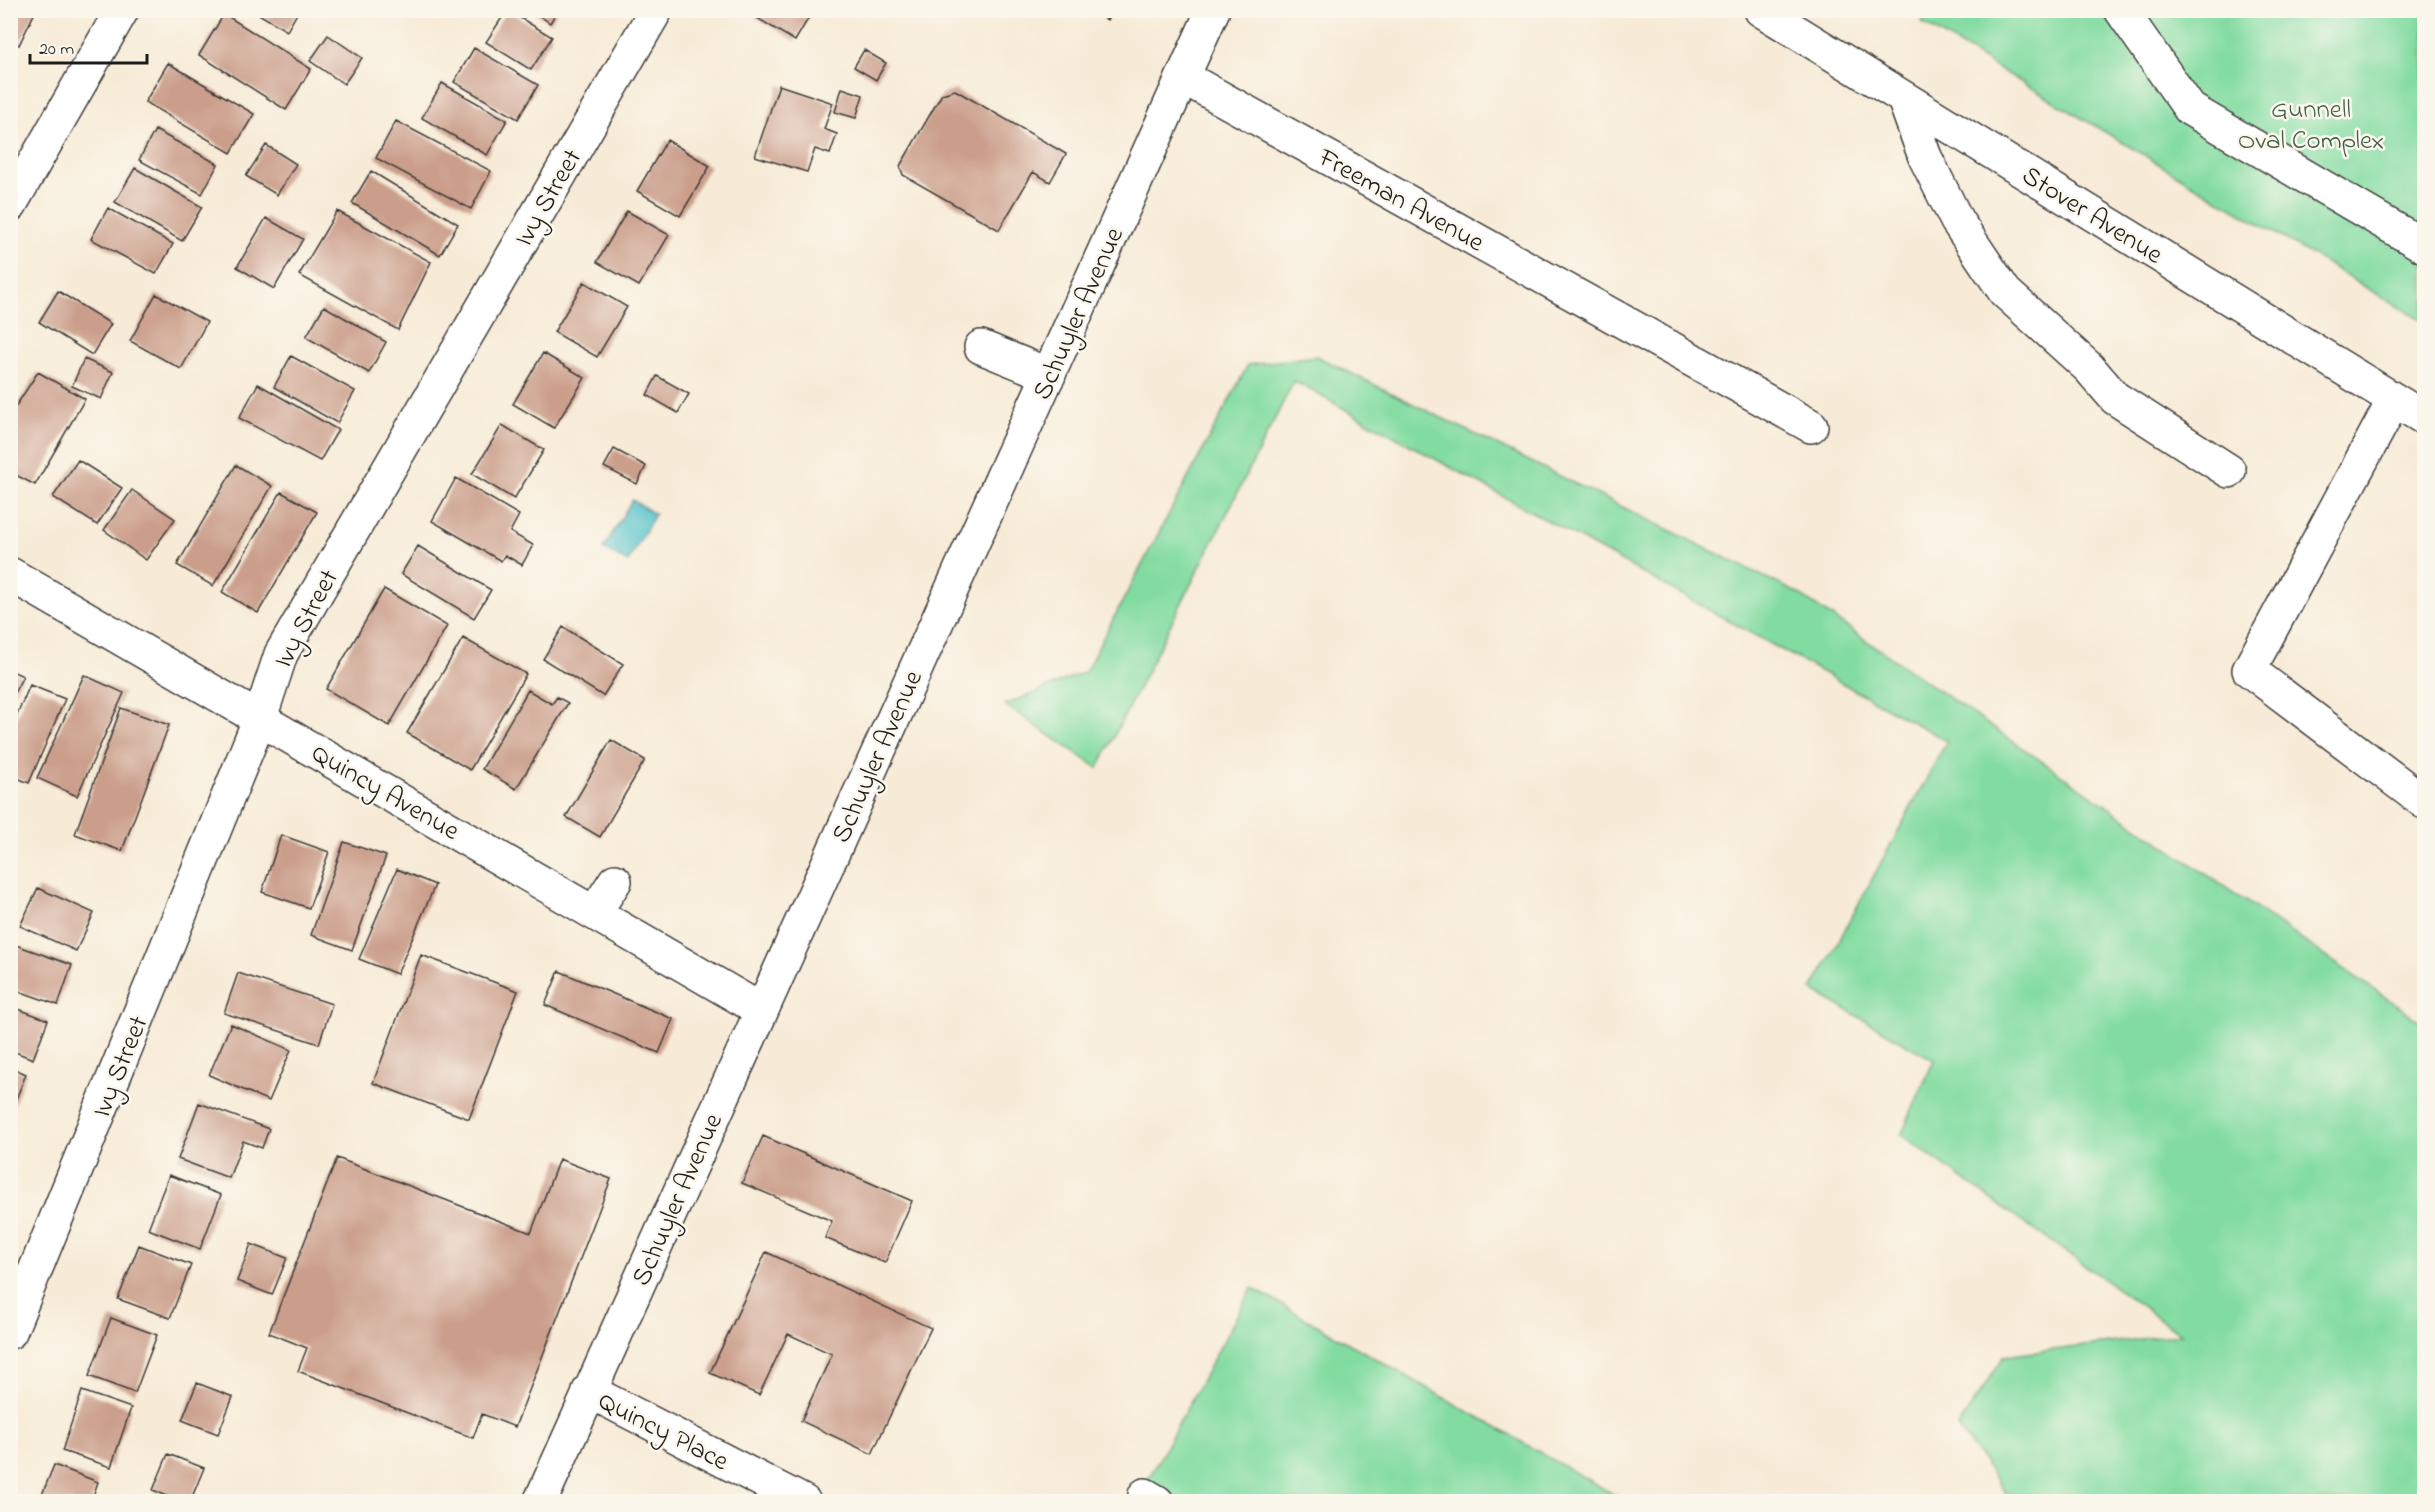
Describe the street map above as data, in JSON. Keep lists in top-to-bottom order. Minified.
{"streets":{"street":["Ivy Street","Freeman Avenue","Stover Avenue","Schuyler Avenue","Quincy Avenue","Quincy Place"]},"crossings":[["Ivy Street","Quincy Avenue"],["Freeman Avenue","Schuyler Avenue"],["Schuyler Avenue","Quincy Avenue"],["Schuyler Avenue","Quincy Place"]],"parks":["Gunnell Oval Complex"],"scale_bar":"20 m"}
